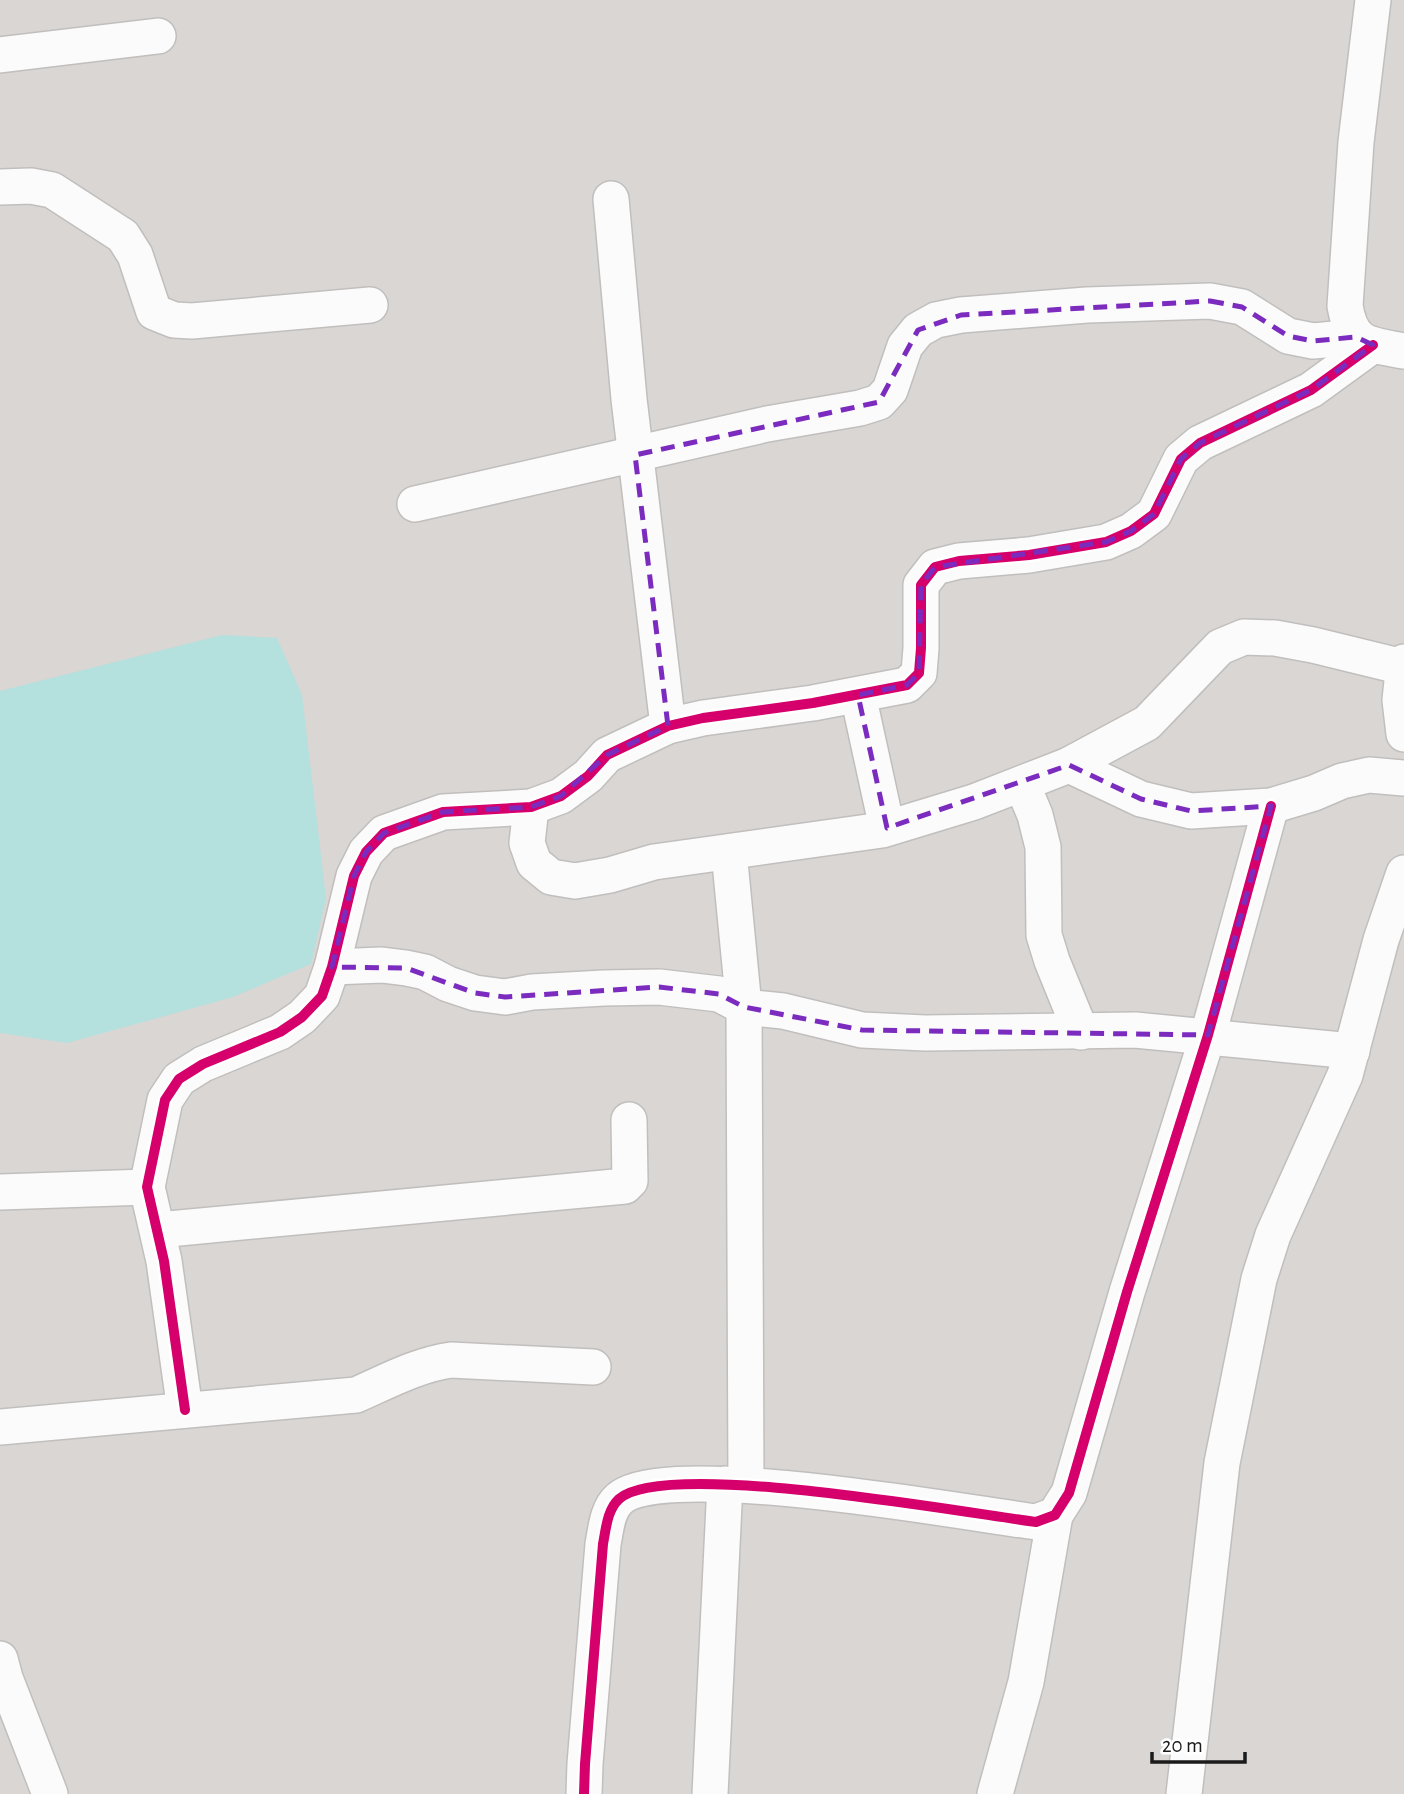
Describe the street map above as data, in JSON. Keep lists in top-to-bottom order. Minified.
{"scale_bar":"20 m"}
